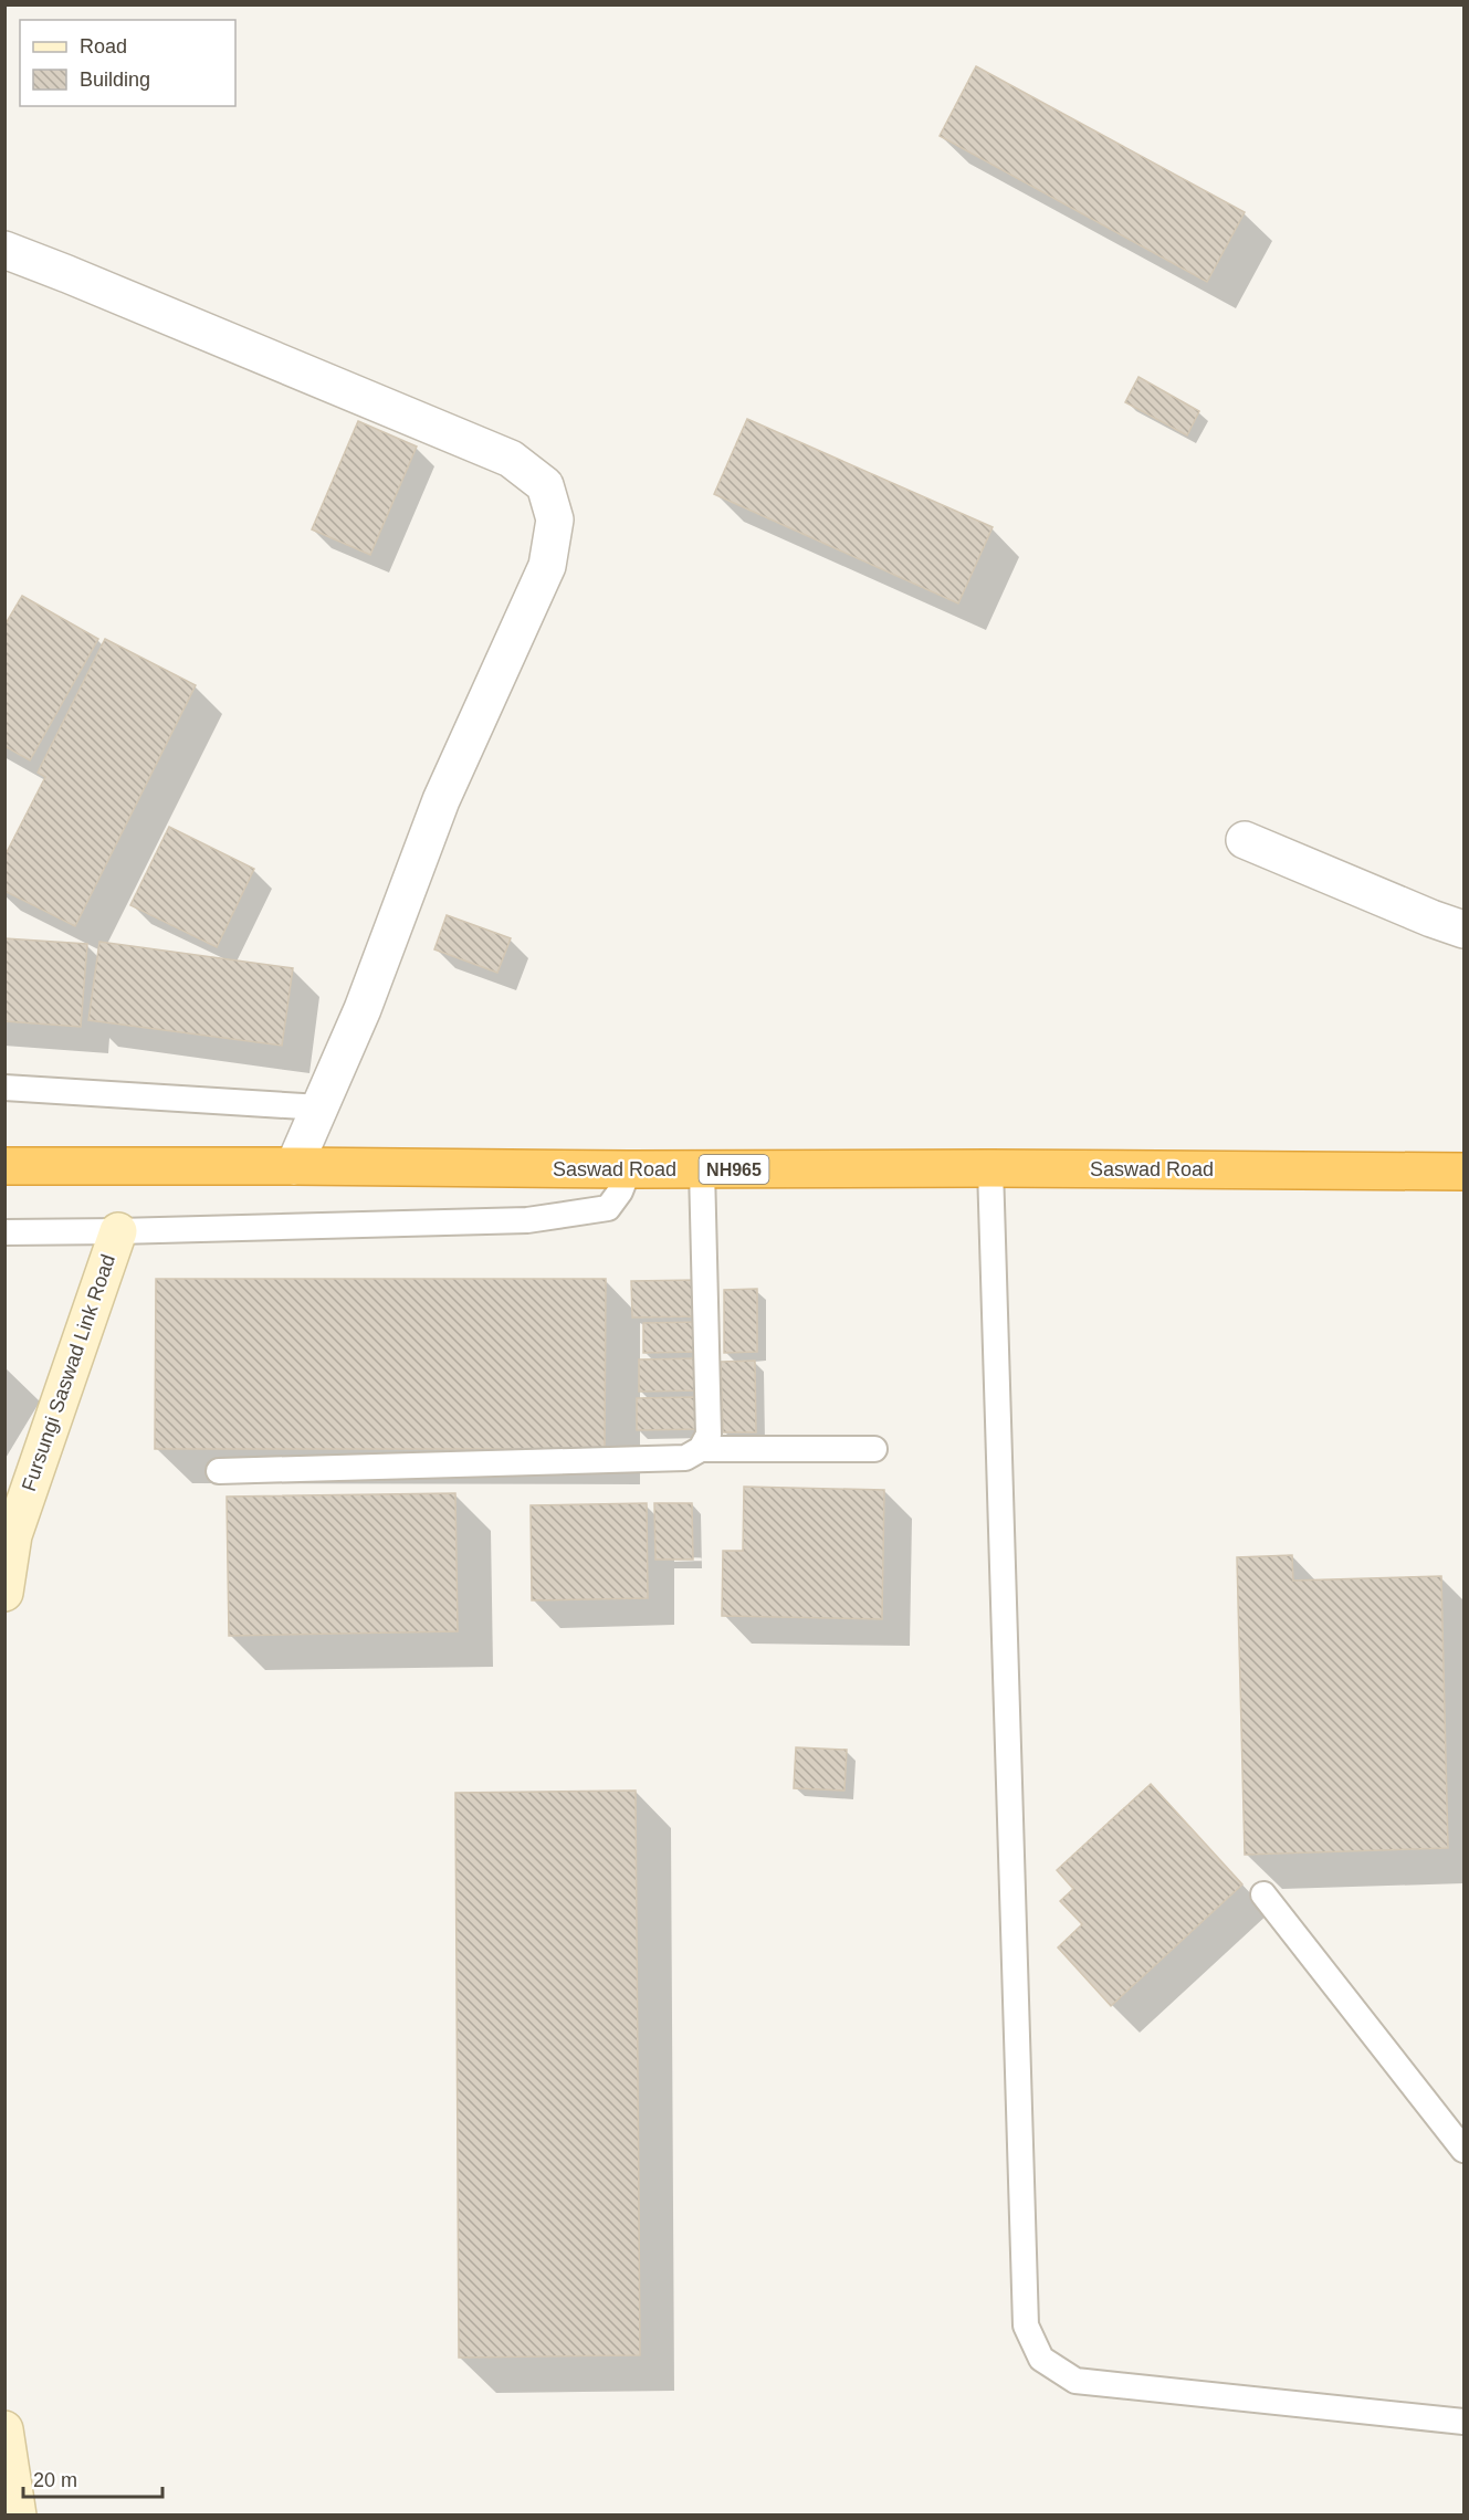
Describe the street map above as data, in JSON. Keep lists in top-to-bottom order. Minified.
{"streets":{"highway":["Saswad Road","NH965"],"street":["Fursungi Saswad Link Road"]},"legend":["Road","Building"],"scale_bar":"20 m"}
